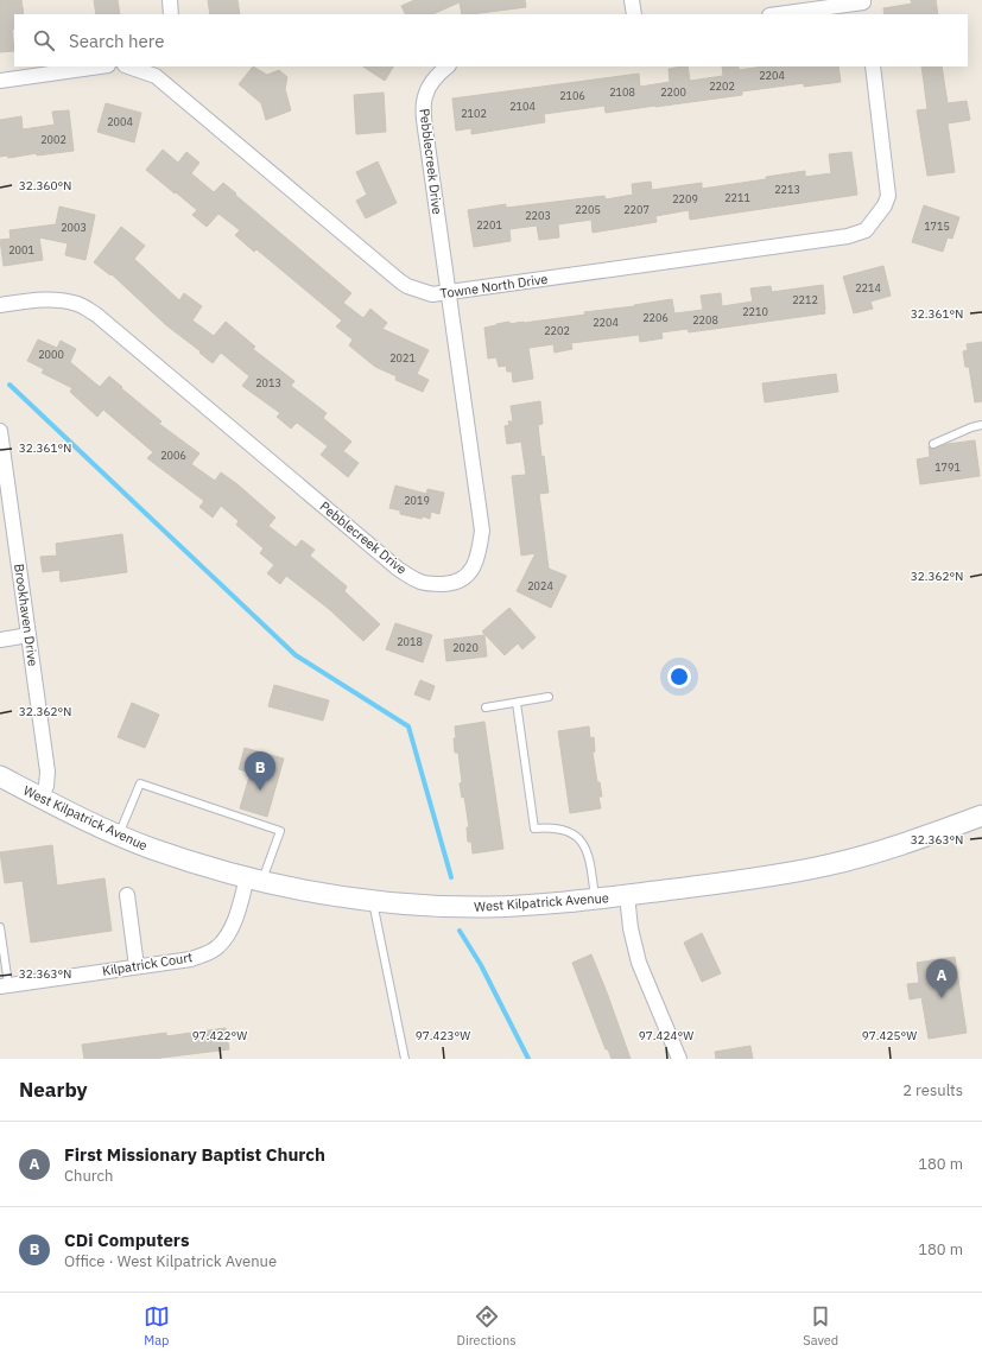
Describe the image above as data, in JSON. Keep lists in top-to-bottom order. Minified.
{"streets":{"main road":["West Kilpatrick Avenue"],"street":["Pebblecreek Drive","Towne North Drive","Brookhaven Drive","Kilpatrick Court"]},"crossings":[["Pebblecreek Drive","Towne North Drive"],["Brookhaven Drive","West Kilpatrick Avenue"],["West Kilpatrick Avenue","Kilpatrick Court"]],"house_numbers":["2204","2202","2108","2200","2106","2104","2102","2004","2002","2213","2211","2209","2205","2207","2203","2201","1715","2003","2001","2214","2212","2210","2206","2208","2204","2202","2000","2021","2013","2006","1791","2019","2024","2018","2020"],"page":{"search":"Search here","pins":["B","A"],"heading":["Nearby","2 results"],"list":[{"mark":"A","name":"First Missionary Baptist Church","note":"Church","value":"180 m"},{"mark":"B","name":"CDi Computers","note":"Office · West Kilpatrick Avenue","value":"180 m"}],"nav":["Map","Directions","Saved"]},"coordinates":["32.360°N","32.361°N","32.362°N","32.363°N","97.422°W","97.423°W","97.424°W","97.425°W"]}
